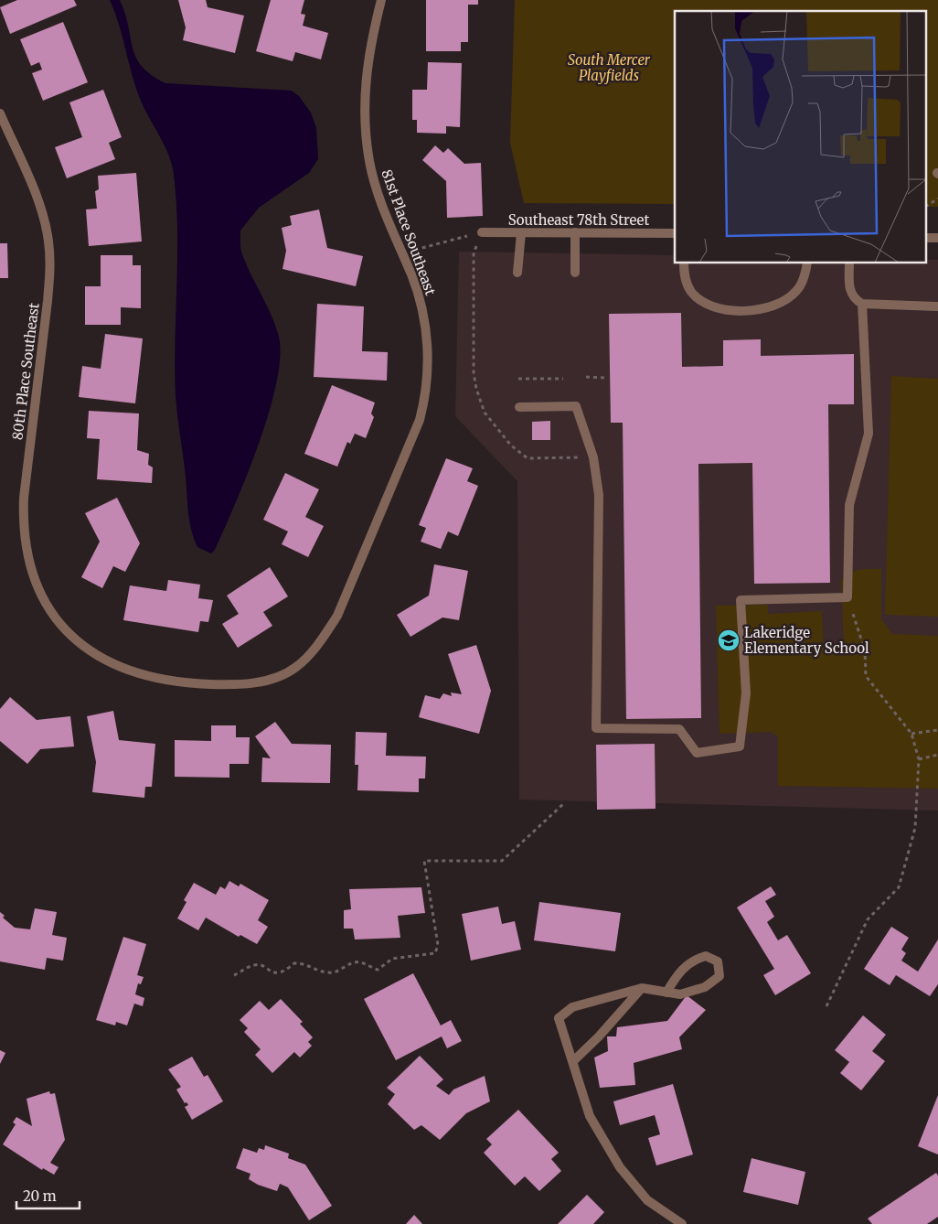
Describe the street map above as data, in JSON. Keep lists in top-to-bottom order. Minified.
{"streets":{"street":["Southeast 78th Street","81st Place Southeast","80th Place Southeast"]},"crossings":[["81st Place Southeast","80th Place Southeast"]],"parks":["South Mercer Playfields"],"places":{"school or university":["Lakeridge Elementary School"]},"scale_bar":"20 m"}
